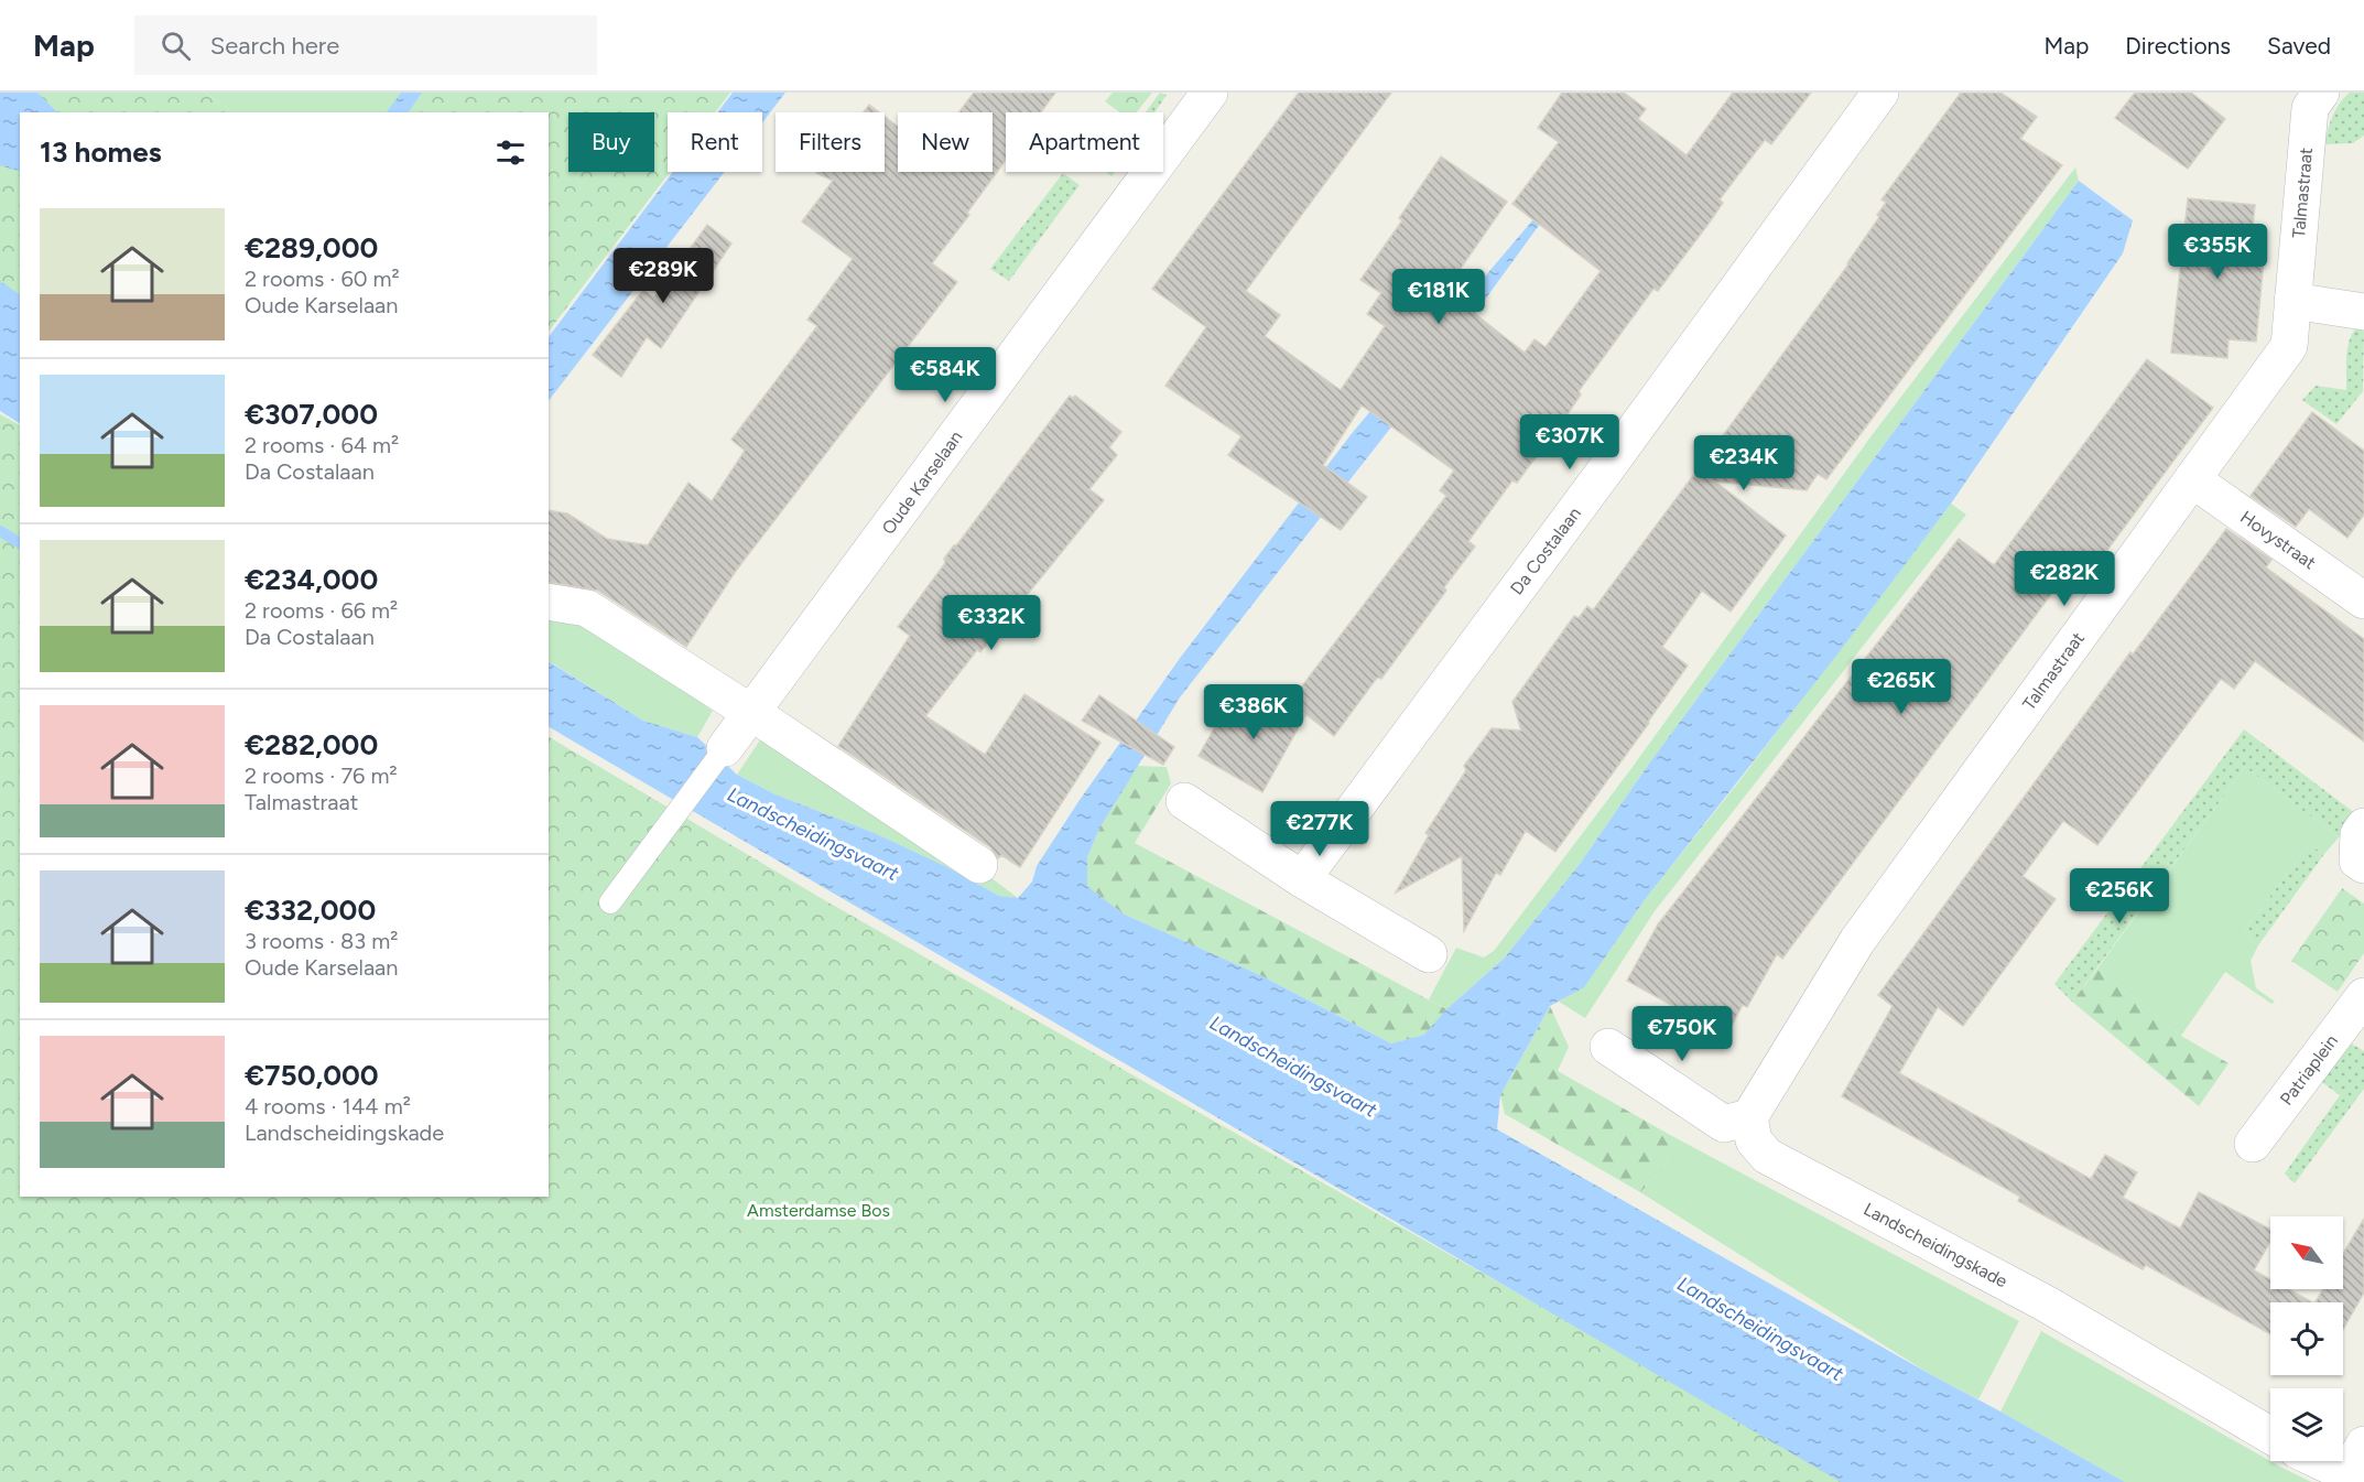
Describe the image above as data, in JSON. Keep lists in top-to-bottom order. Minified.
{"streets":{"street":["Talmastraat","Oude Karselaan","Hovystraat","Da Costalaan","Patriaplein","Landscheidingskade"]},"crossings":[["Talmastraat","Hovystraat"],["Talmastraat","Landscheidingskade"]],"water":["Landscheidingsvaart"],"parks":["Amsterdamse Bos"],"north":"top left","page":{"header":"Map","search":"Search here","nav":["Map","Directions","Saved"],"chip":["Buy","Rent","Filters","New","Apartment"],"heading":"13 homes","list":[{"name":"€289,000","note":"2 rooms · 60 m² · Oude Karselaan"},{"name":"€307,000","note":"2 rooms · 64 m² · Da Costalaan"},{"name":"€234,000","note":"2 rooms · 66 m² · Da Costalaan"},{"name":"€282,000","note":"2 rooms · 76 m² · Talmastraat"},{"name":"€332,000","note":"3 rooms · 83 m² · Oude Karselaan"},{"name":"€750,000","note":"4 rooms · 144 m² · Landscheidingskade"}],"price":["€355K","€289K","€181K","€584K","€307K","€234K","€282K","€332K","€265K","€386K","€277K","€256K","€750K"]}}
